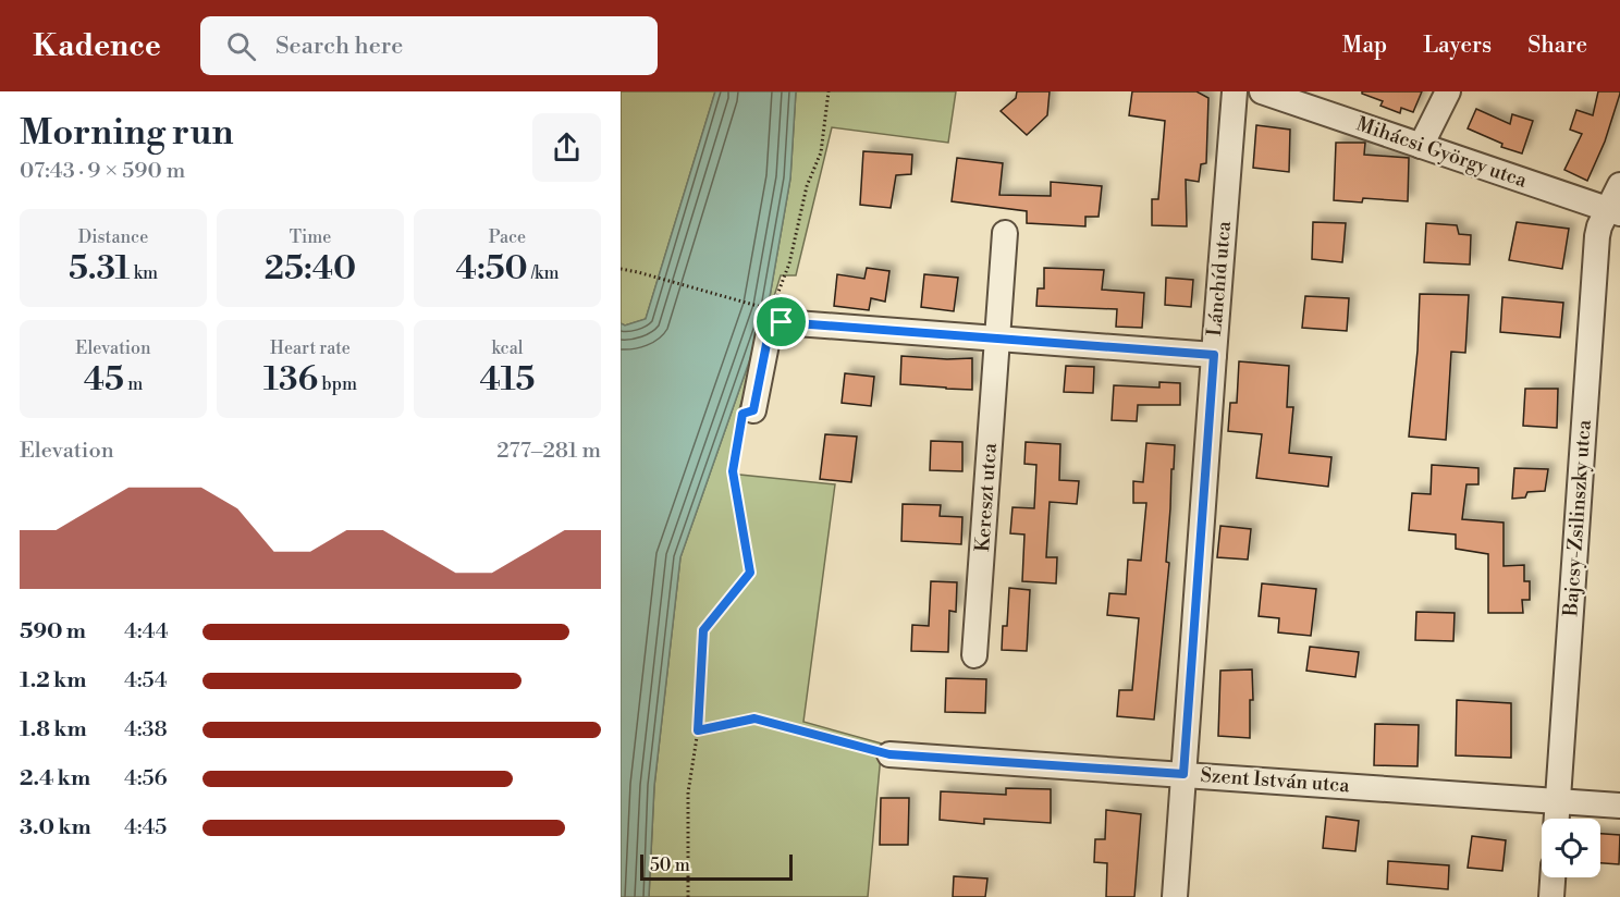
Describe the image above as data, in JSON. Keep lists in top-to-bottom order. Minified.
{"streets":{"street":["Mihácsi György utca","Lánchíd utca","Kereszt utca","Bajcsy-Zsilinszky utca","Szent István utca"]},"crossings":[["Mihácsi György utca","Bajcsy-Zsilinszky utca"],["Lánchíd utca","Szent István utca"],["Bajcsy-Zsilinszky utca","Szent István utca"]],"scale_bar":"50 m","page":{"header":"Kadence","search":"Search here","nav":["Map","Layers","Share"],"heading":["Morning run","07:43 · 9 × 590 m"],"stats":[["Distance","5.31 km"],["Time","25:40"],["Pace","4:50 /km"],["Elevation","45 m"],["Heart rate","136 bpm"],["kcal","415"]],"chart":["Elevation","277–281 m"],"list":[{"name":"590 m","note":"4:44"},{"name":"1.2 km","note":"4:54"},{"name":"1.8 km","note":"4:38"},{"name":"2.4 km","note":"4:56"},{"name":"3.0 km","note":"4:45"}],"scale":"50 m"}}
